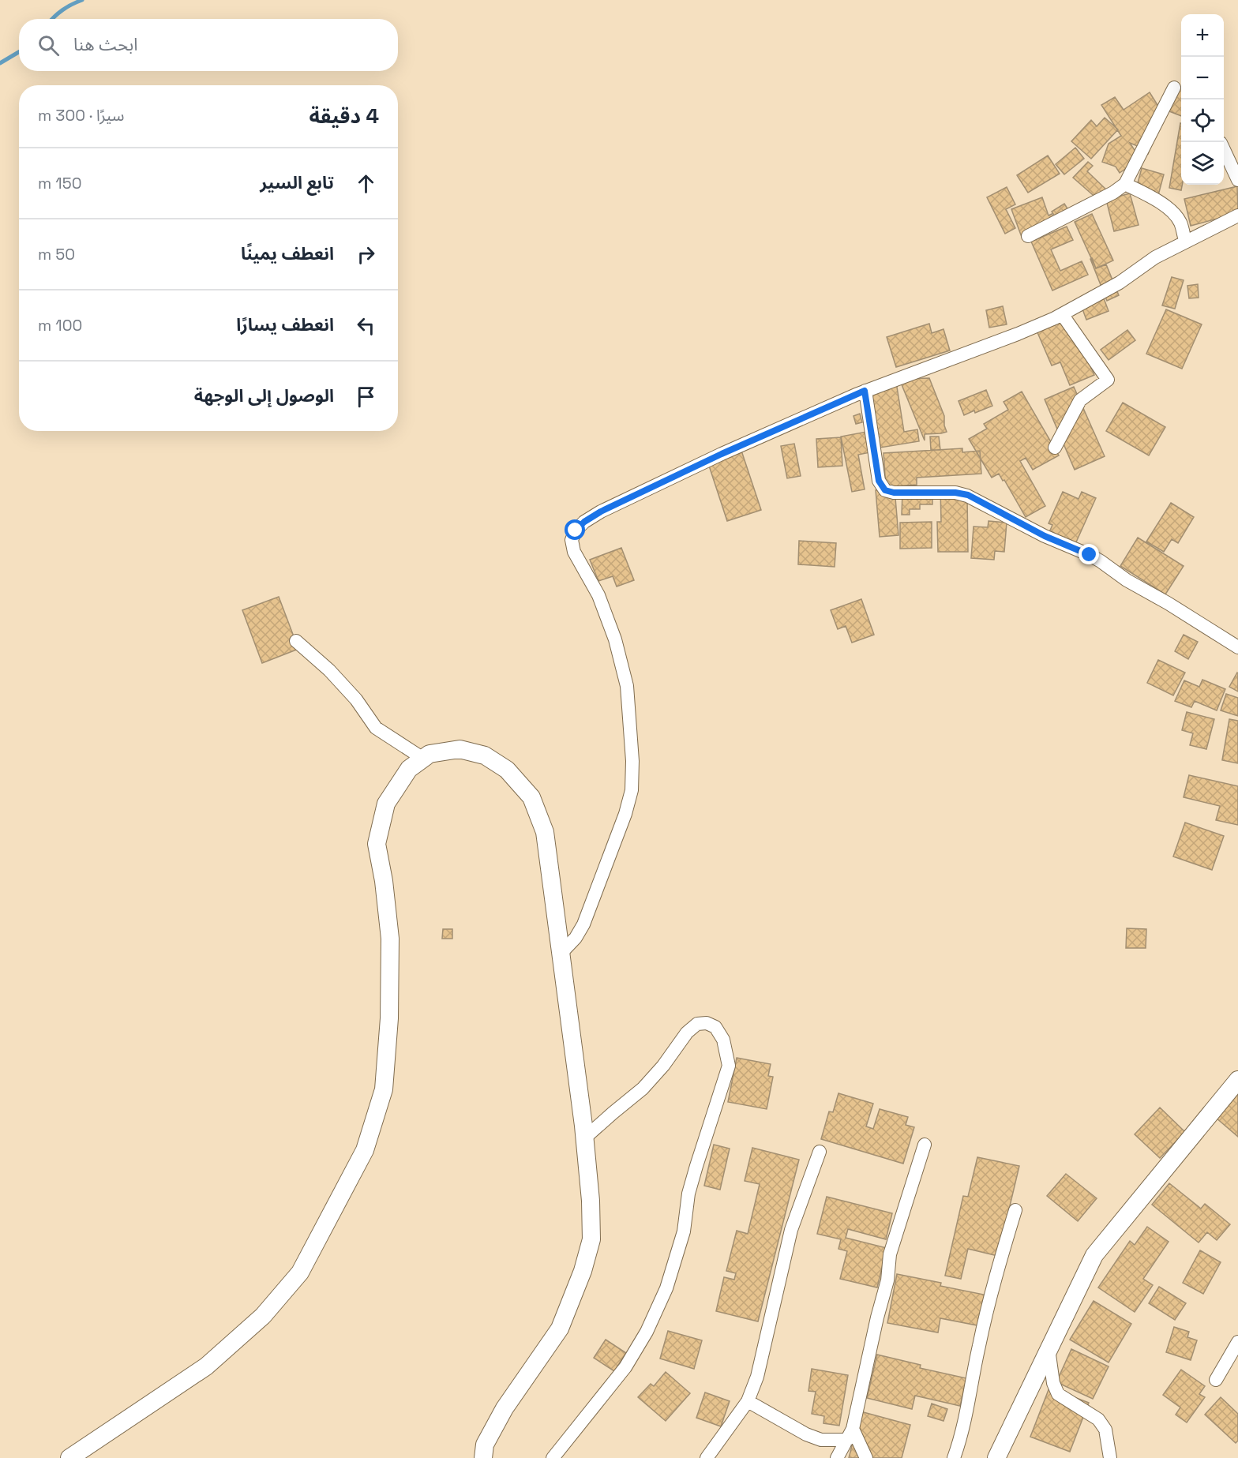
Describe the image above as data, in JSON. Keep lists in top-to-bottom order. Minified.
{"page":{"map_buttons":["+","−"],"search":"ابحث هنا","heading":["4 دقيقة","سيرًا · 300 m"],"list":[["تابع السير","150 m"],["انعطف يمينًا","50 m"],["انعطف يسارًا","100 m"],"الوصول إلى الوجهة"]}}
